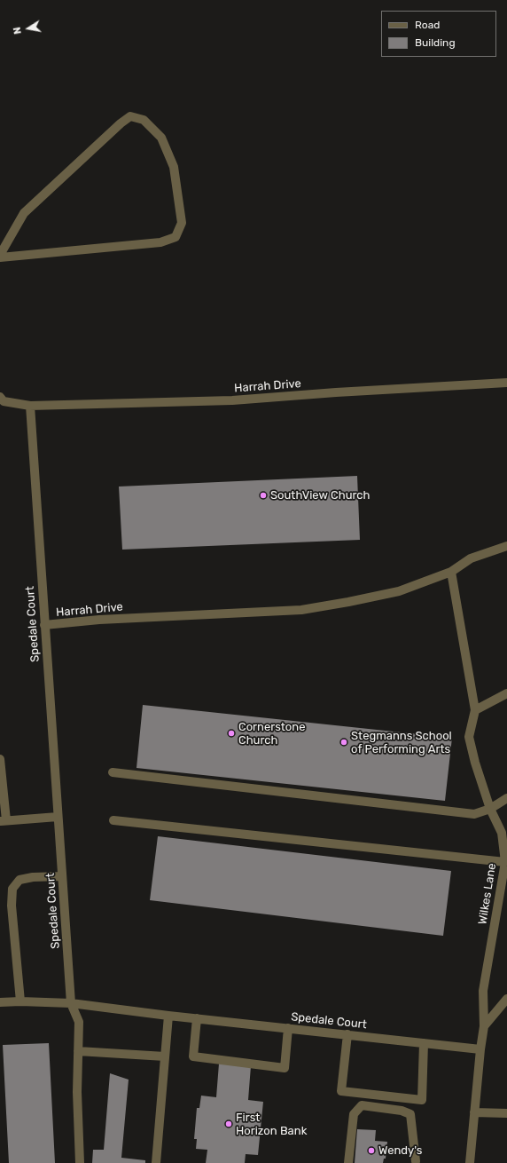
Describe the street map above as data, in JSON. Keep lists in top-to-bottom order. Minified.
{"streets":{"street":["Harrah Drive","Spedale Court","Wilkes Lane"]},"crossings":[["Harrah Drive","Spedale Court"],["Harrah Drive","Wilkes Lane"],["Spedale Court","Wilkes Lane"]],"places":["SouthView Church","Cornerstone Church","Stegmanns School of Performing Arts","First Horizon Bank","Wendy's"],"legend":["Road","Building"],"north":"left"}
